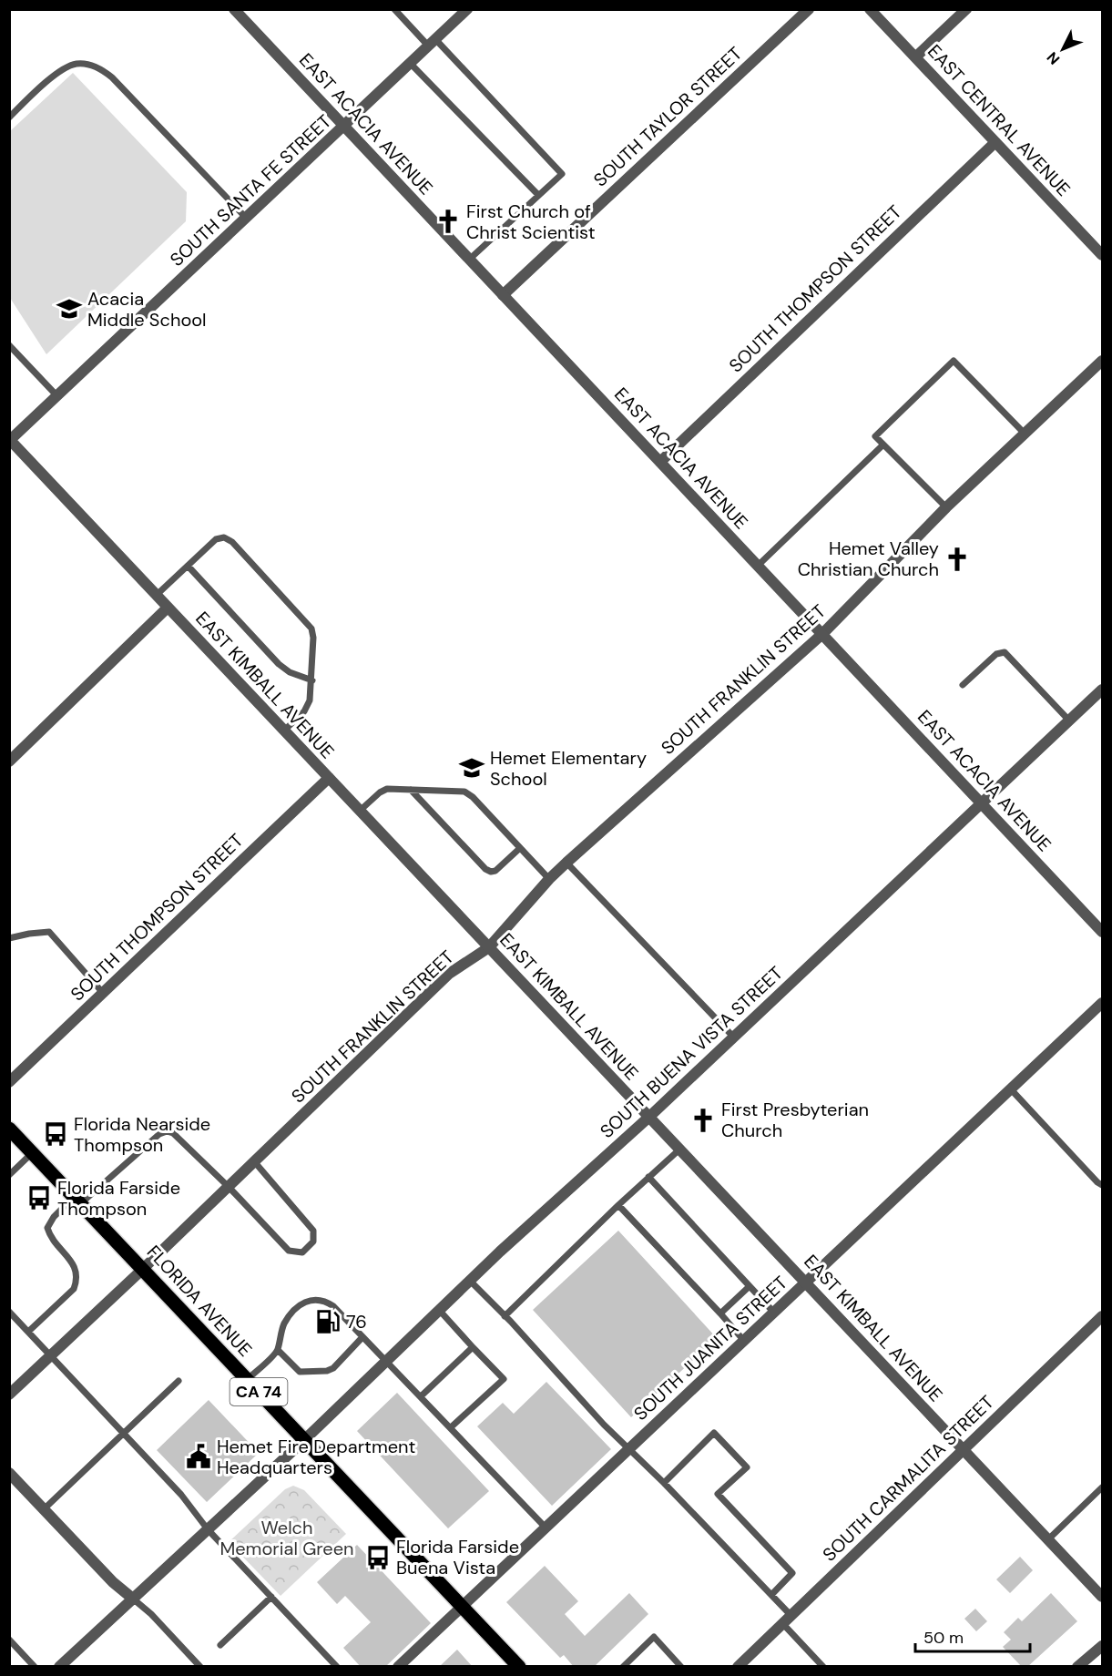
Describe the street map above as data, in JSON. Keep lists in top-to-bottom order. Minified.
{"streets":{"main road":["FLORIDA AVENUE","CA 74"],"street":["SOUTH TAYLOR STREET","EAST CENTRAL AVENUE","EAST ACACIA AVENUE","SOUTH SANTA FE STREET","SOUTH THOMPSON STREET","SOUTH FRANKLIN STREET","EAST KIMBALL AVENUE","SOUTH BUENA VISTA STREET","SOUTH JUANITA STREET","SOUTH CARMALITA STREET"]},"crossings":[["SOUTH TAYLOR STREET","EAST ACACIA AVENUE"],["EAST CENTRAL AVENUE","SOUTH THOMPSON STREET"],["EAST ACACIA AVENUE","SOUTH SANTA FE STREET"],["EAST ACACIA AVENUE","SOUTH THOMPSON STREET"],["EAST ACACIA AVENUE","SOUTH FRANKLIN STREET"],["EAST ACACIA AVENUE","SOUTH BUENA VISTA STREET"],["SOUTH SANTA FE STREET","EAST KIMBALL AVENUE"],["SOUTH THOMPSON STREET","EAST KIMBALL AVENUE"],["SOUTH FRANKLIN STREET","EAST KIMBALL AVENUE"],["SOUTH FRANKLIN STREET","FLORIDA AVENUE"],["EAST KIMBALL AVENUE","SOUTH BUENA VISTA STREET"],["EAST KIMBALL AVENUE","SOUTH JUANITA STREET"],["EAST KIMBALL AVENUE","SOUTH CARMALITA STREET"],["SOUTH BUENA VISTA STREET","FLORIDA AVENUE"],["FLORIDA AVENUE","SOUTH JUANITA STREET"]],"parks":["Welch Memorial Green"],"places":{"church":["First Church of Christ Scientist","Hemet Valley Christian Church","First Presbyterian Church"],"school or university":["Acacia Middle School","Hemet Elementary School"],"bus stop":["Florida Nearside Thompson","Florida Farside Thompson","Florida Farside Buena Vista"],"fuel station":["76"],"public building":["Hemet Fire Department Headquarters"]},"scale_bar":"50 m","north":"bottom left"}
